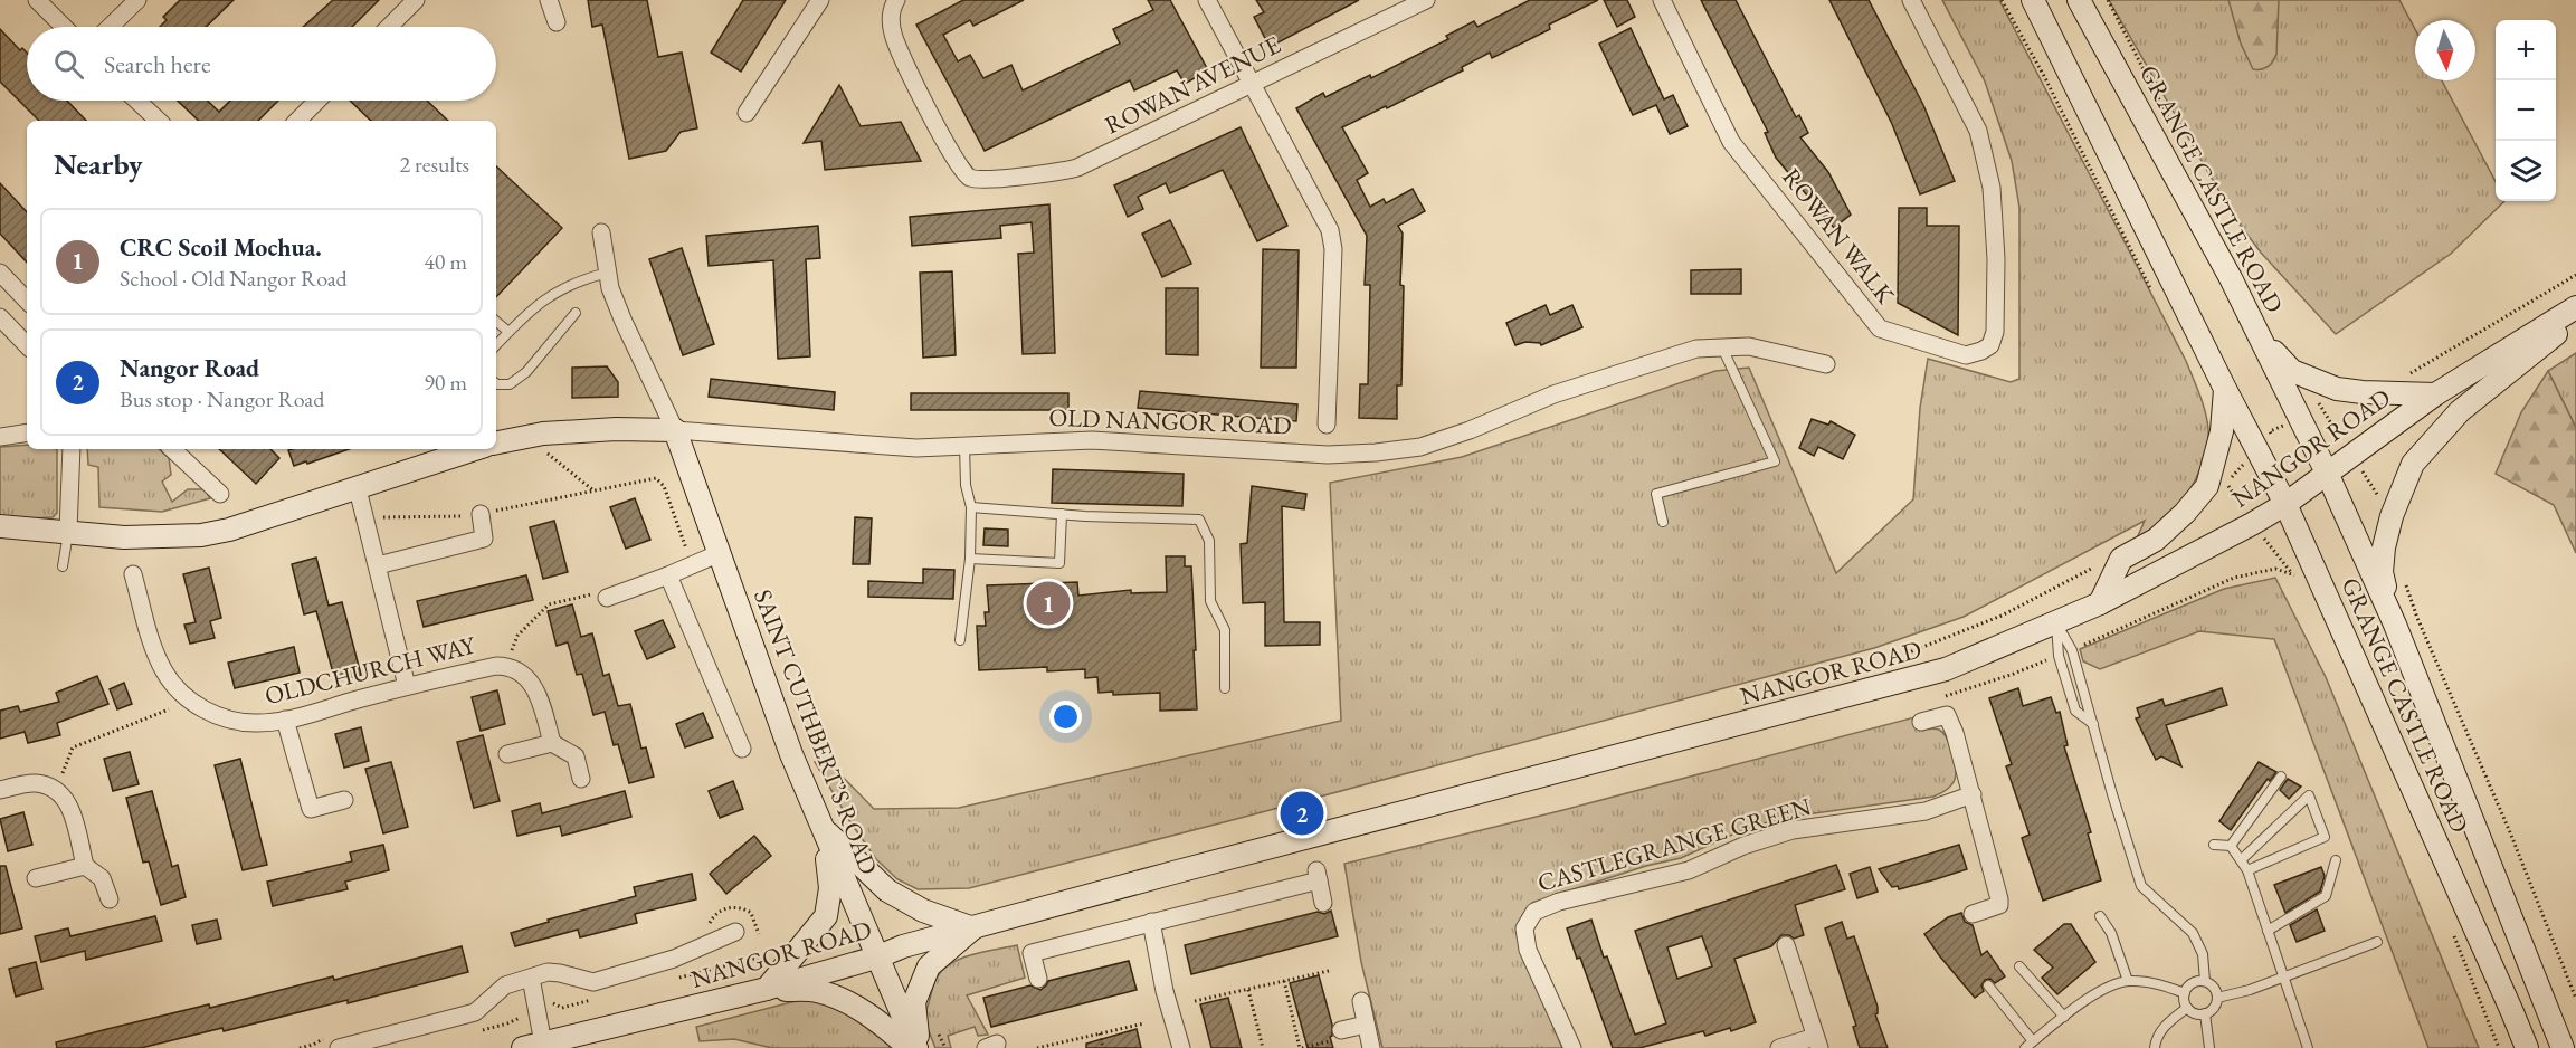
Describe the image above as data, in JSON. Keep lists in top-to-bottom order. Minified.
{"streets":{"main road":["GRANGE CASTLE ROAD","OLD NANGOR ROAD","NANGOR ROAD","SAINT CUTHBERT’S ROAD"],"street":["ROWAN AVENUE","ROWAN WALK","OLDCHURCH WAY","CASTLEGRANGE GREEN"]},"crossings":[["GRANGE CASTLE ROAD","NANGOR ROAD"],["OLD NANGOR ROAD","SAINT CUTHBERT’S ROAD"],["NANGOR ROAD","SAINT CUTHBERT’S ROAD"]],"north":"bottom","page":{"map_buttons":["+","−"],"search":"Search here","heading":["Nearby","2 results"],"list":[{"mark":"1","name":"CRC Scoil Mochua.","note":"School · Old Nangor Road","value":"40 m"},{"mark":"2","name":"Nangor Road","note":"Bus stop · Nangor Road","value":"90 m"}],"pins":["1","2"]}}
